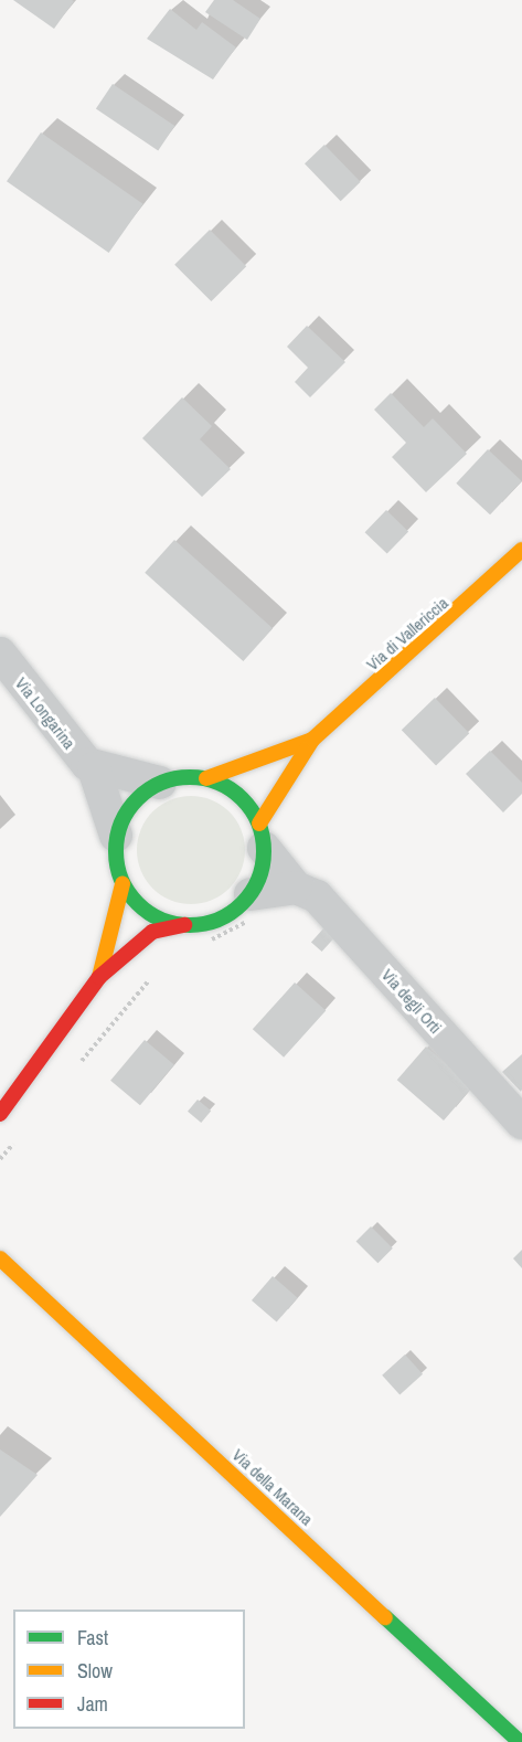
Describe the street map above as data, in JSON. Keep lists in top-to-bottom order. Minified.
{"streets":{"street":["Via di Vallericcia","Via Longarina","Via degli Orti","Via della Marana"]},"crossings":[["Via di Vallericcia","Via Longarina"],["Via di Vallericcia","Via degli Orti"],["Via Longarina","Via degli Orti"]],"legend":["Fast","Slow","Jam"]}
